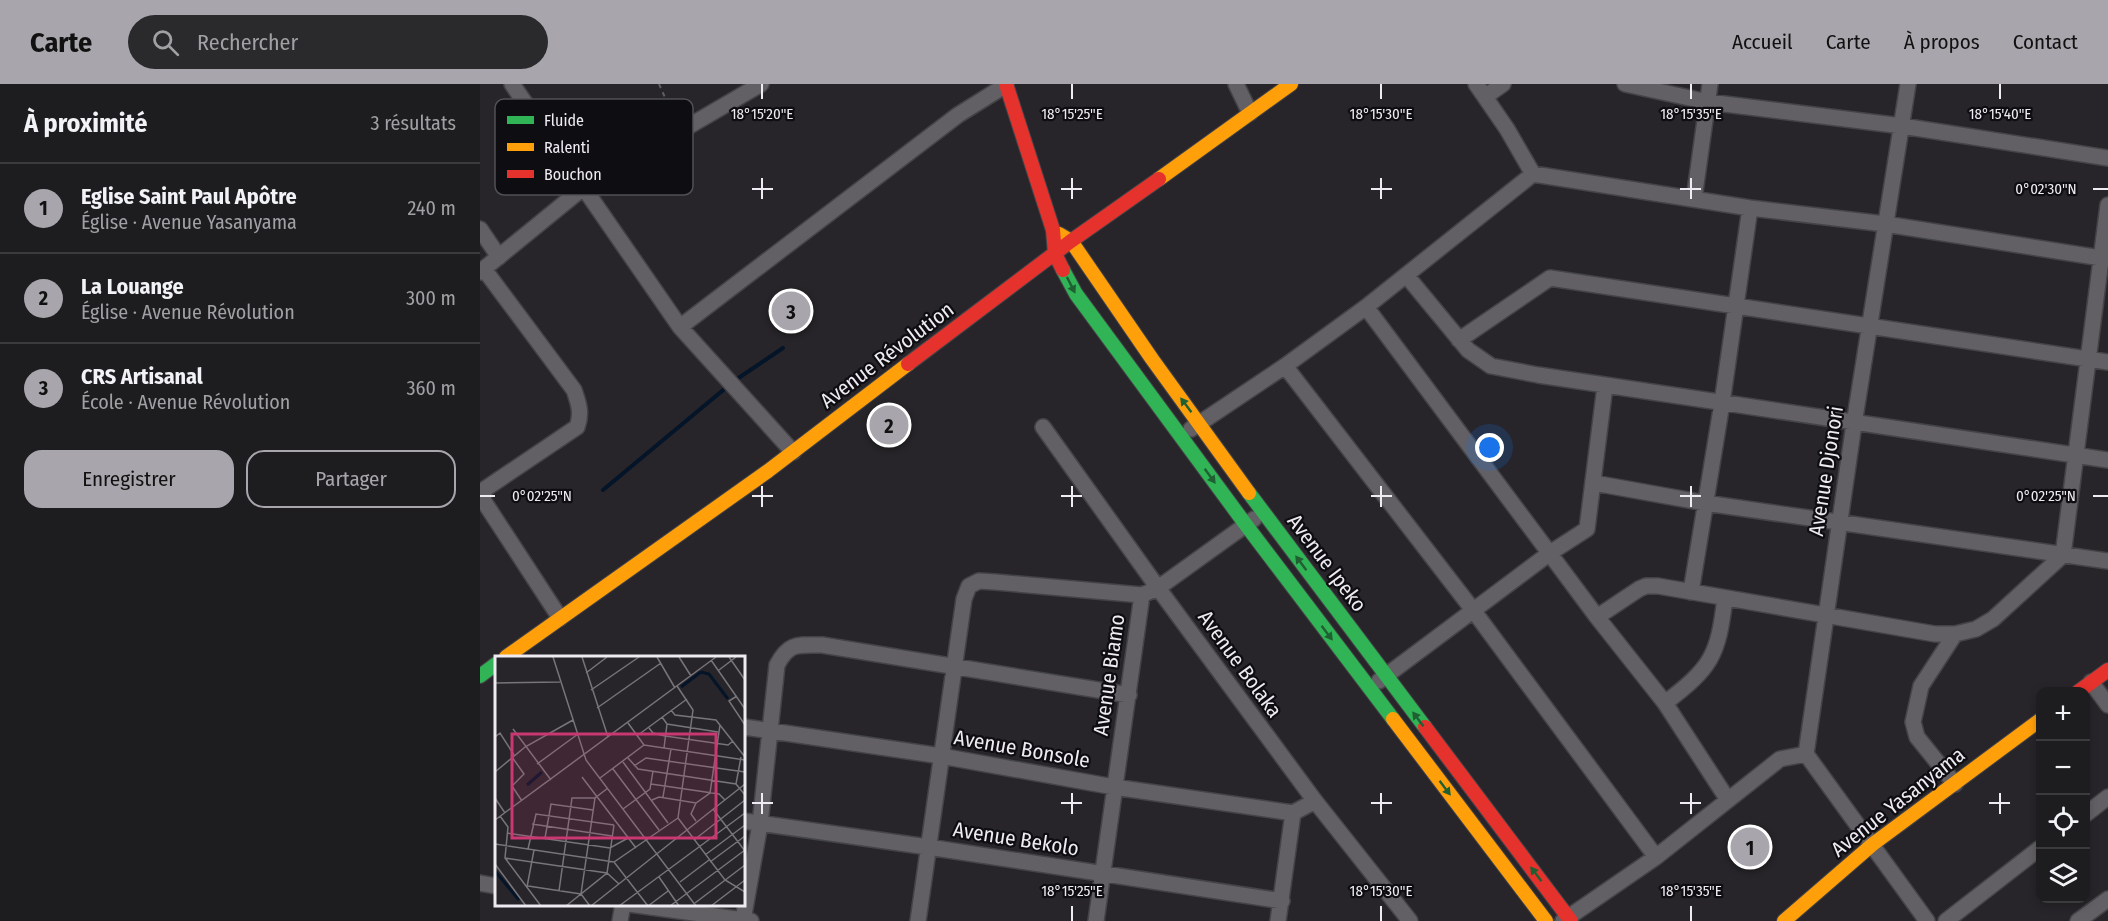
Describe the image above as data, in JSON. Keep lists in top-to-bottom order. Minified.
{"streets":{"street":["Avenue Révolution","Avenue Djonori","Avenue Ipeko","Avenue Bolaka","Avenue Biamo","Avenue Bonsole","Avenue Yasanyama","Avenue Bekolo"]},"crossings":[["Avenue Révolution","Avenue Ipeko"],["Avenue Ipeko","Avenue Biamo"],["Avenue Bolaka","Avenue Biamo"],["Avenue Biamo","Avenue Bonsole"],["Avenue Biamo","Avenue Bekolo"]],"legend":["Fluide","Ralenti","Bouchon"],"page":{"header":"Carte","search":"Rechercher","nav":["Accueil","Carte","À propos","Contact"],"heading":["À proximité","3 résultats"],"list":[{"mark":"1","name":"Eglise Saint Paul Apôtre","note":"Église · Avenue Yasanyama","value":"240 m"},{"mark":"2","name":"La Louange","note":"Église · Avenue Révolution","value":"300 m"},{"mark":"3","name":"CRS Artisanal","note":"École · Avenue Révolution","value":"360 m"}],"pins":["3","2","1"],"buttons":["Enregistrer","Partager"],"map_buttons":["+","−"]},"coordinates":["18°15'20\"E","18°15'25\"E","18°15'30\"E","18°15'35\"E","18°15'40\"E","0°02'30\"N","0°02'25\"N"]}
